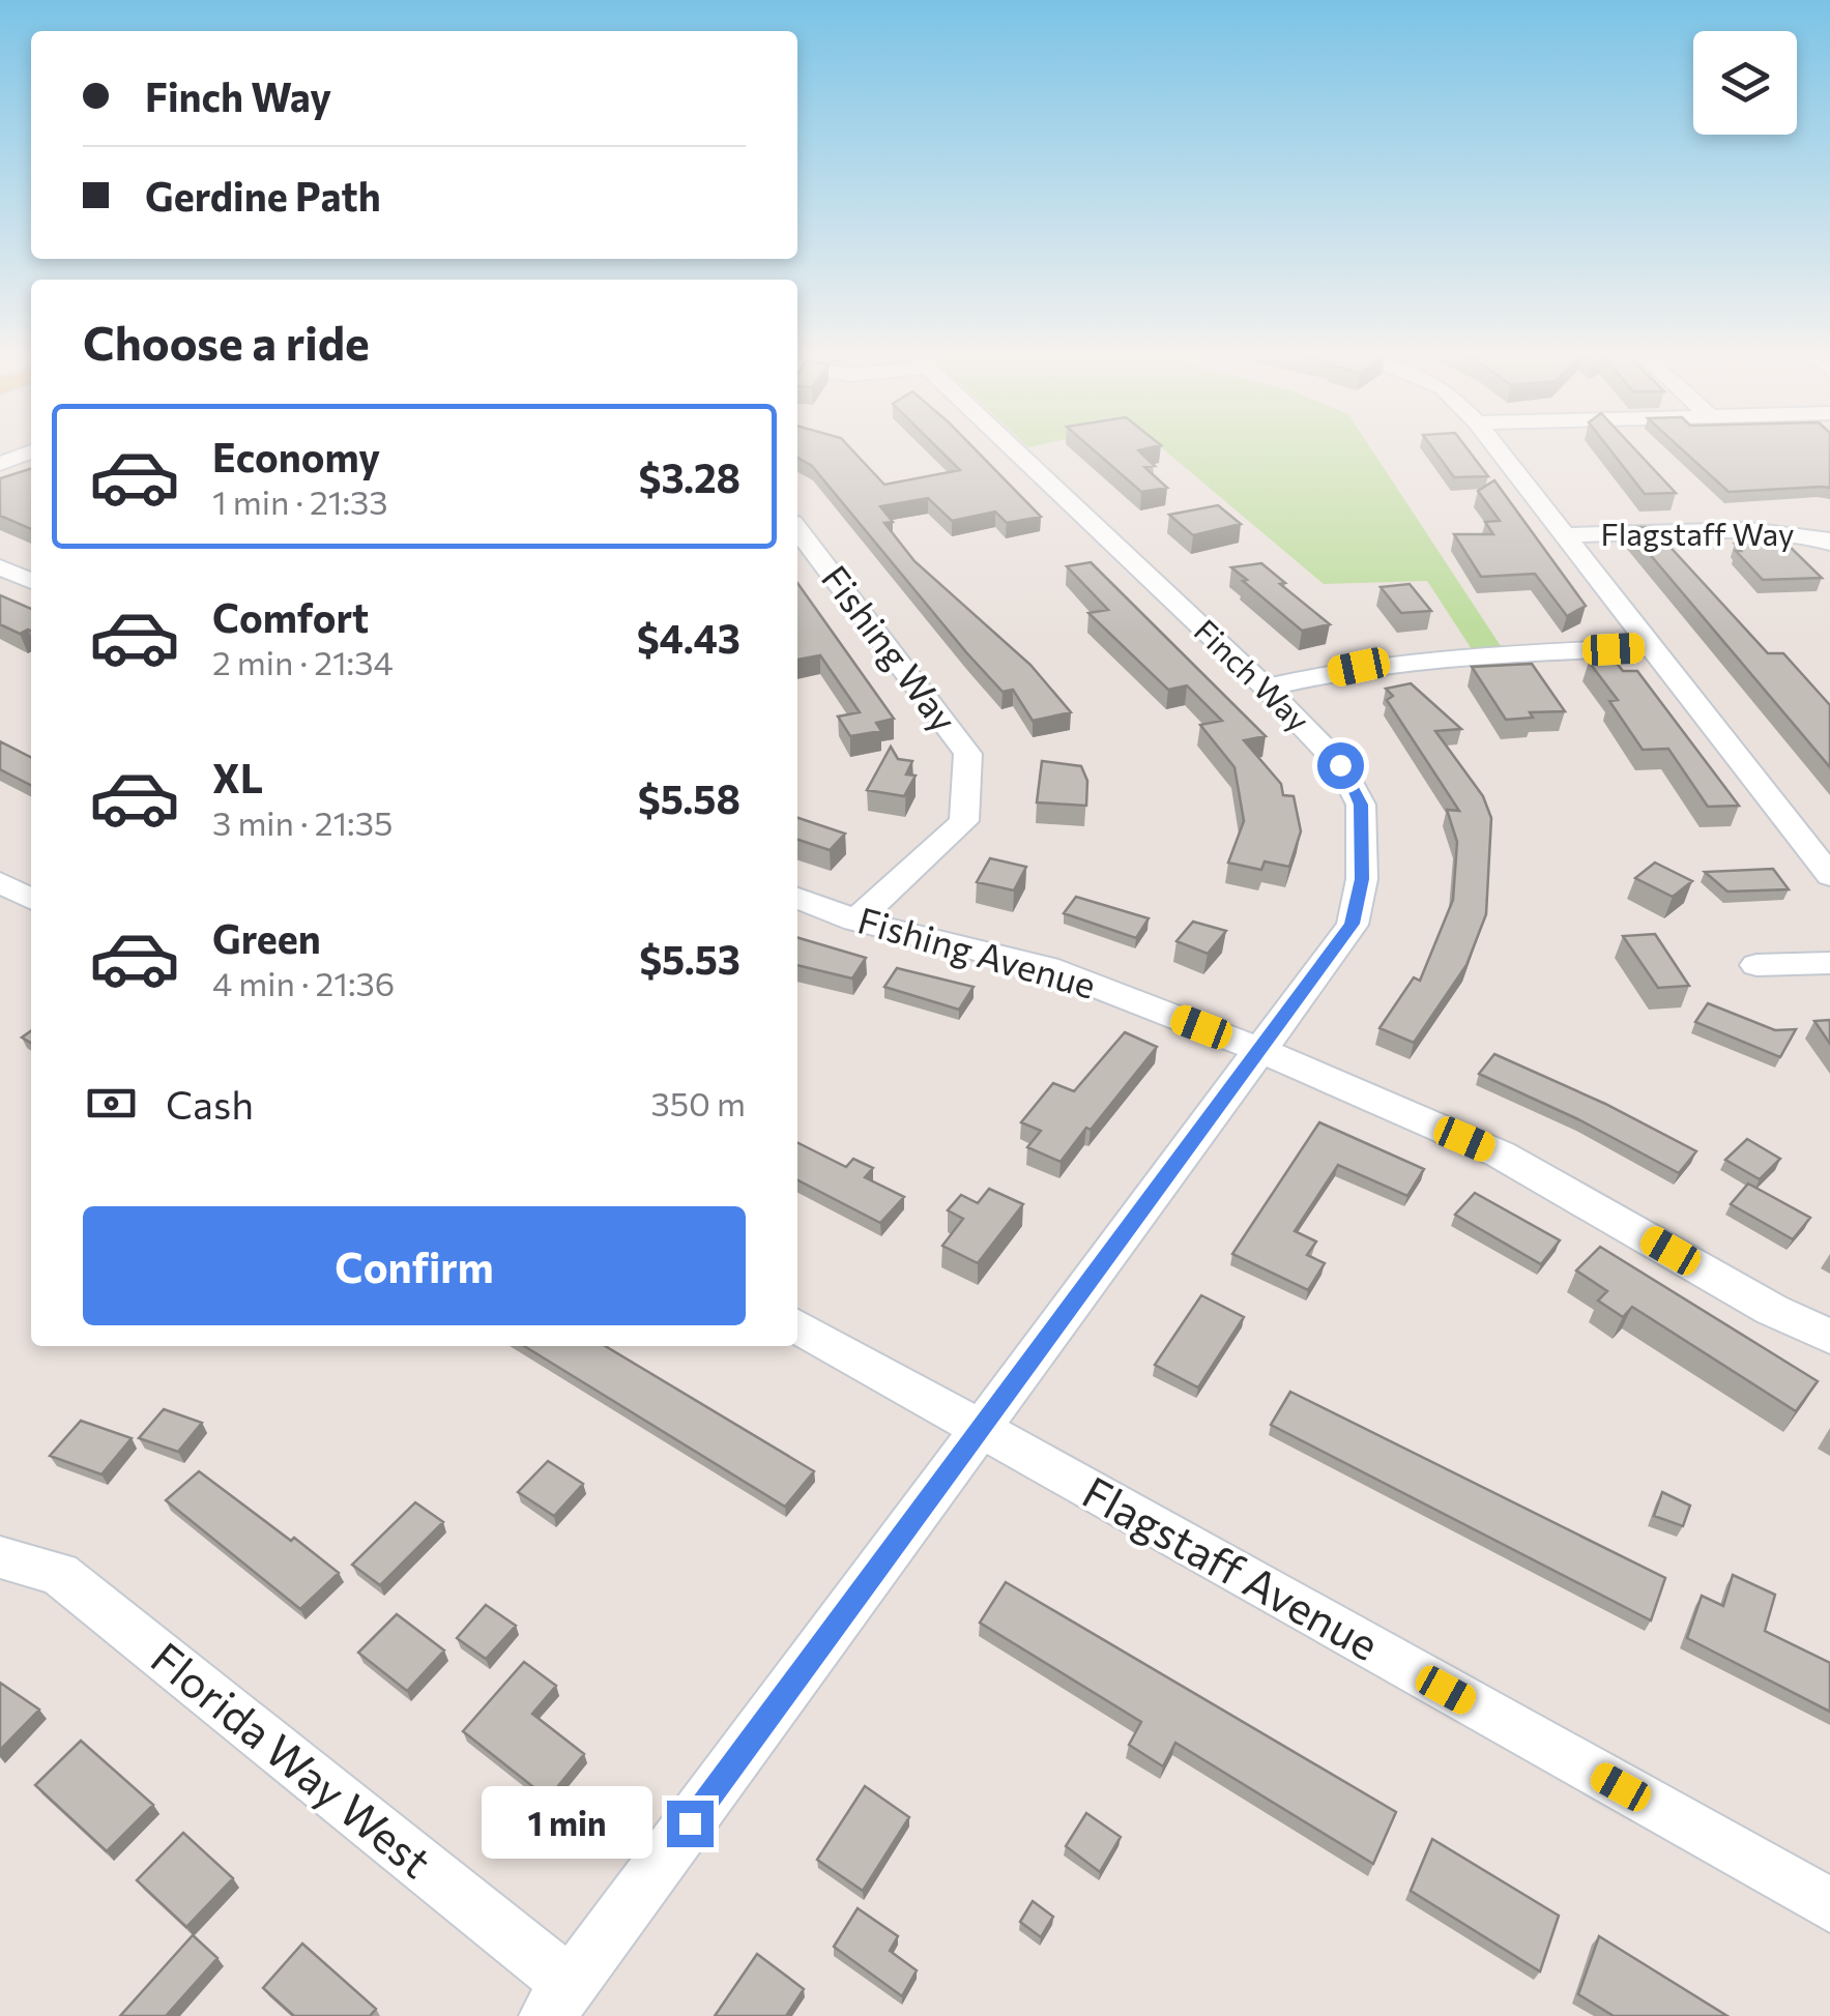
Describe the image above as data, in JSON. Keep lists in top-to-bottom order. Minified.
{"streets":{"street":["Flagstaff Way","Fishing Way","Finch Way","Fishing Avenue","Flagstaff Avenue","Florida Way West"]},"crossings":[["Fishing Way","Fishing Avenue"],["Finch Way","Fishing Avenue"],["Finch Way","Flagstaff Avenue"],["Finch Way","Florida Way West"]],"page":{"banner":["Finch Way","Gerdine Path"],"heading":"Choose a ride","list":[{"name":"Economy","note":"1 min · 21:33","value":"$3.28"},{"name":"Comfort","note":"2 min · 21:34","value":"$4.43"},{"name":"XL","note":"3 min · 21:35","value":"$5.58"},{"name":"Green","note":"4 min · 21:36","value":"$5.53"}],"pay":["Cash","350 m"],"buttons":"Confirm","bubble":"1 min"}}
